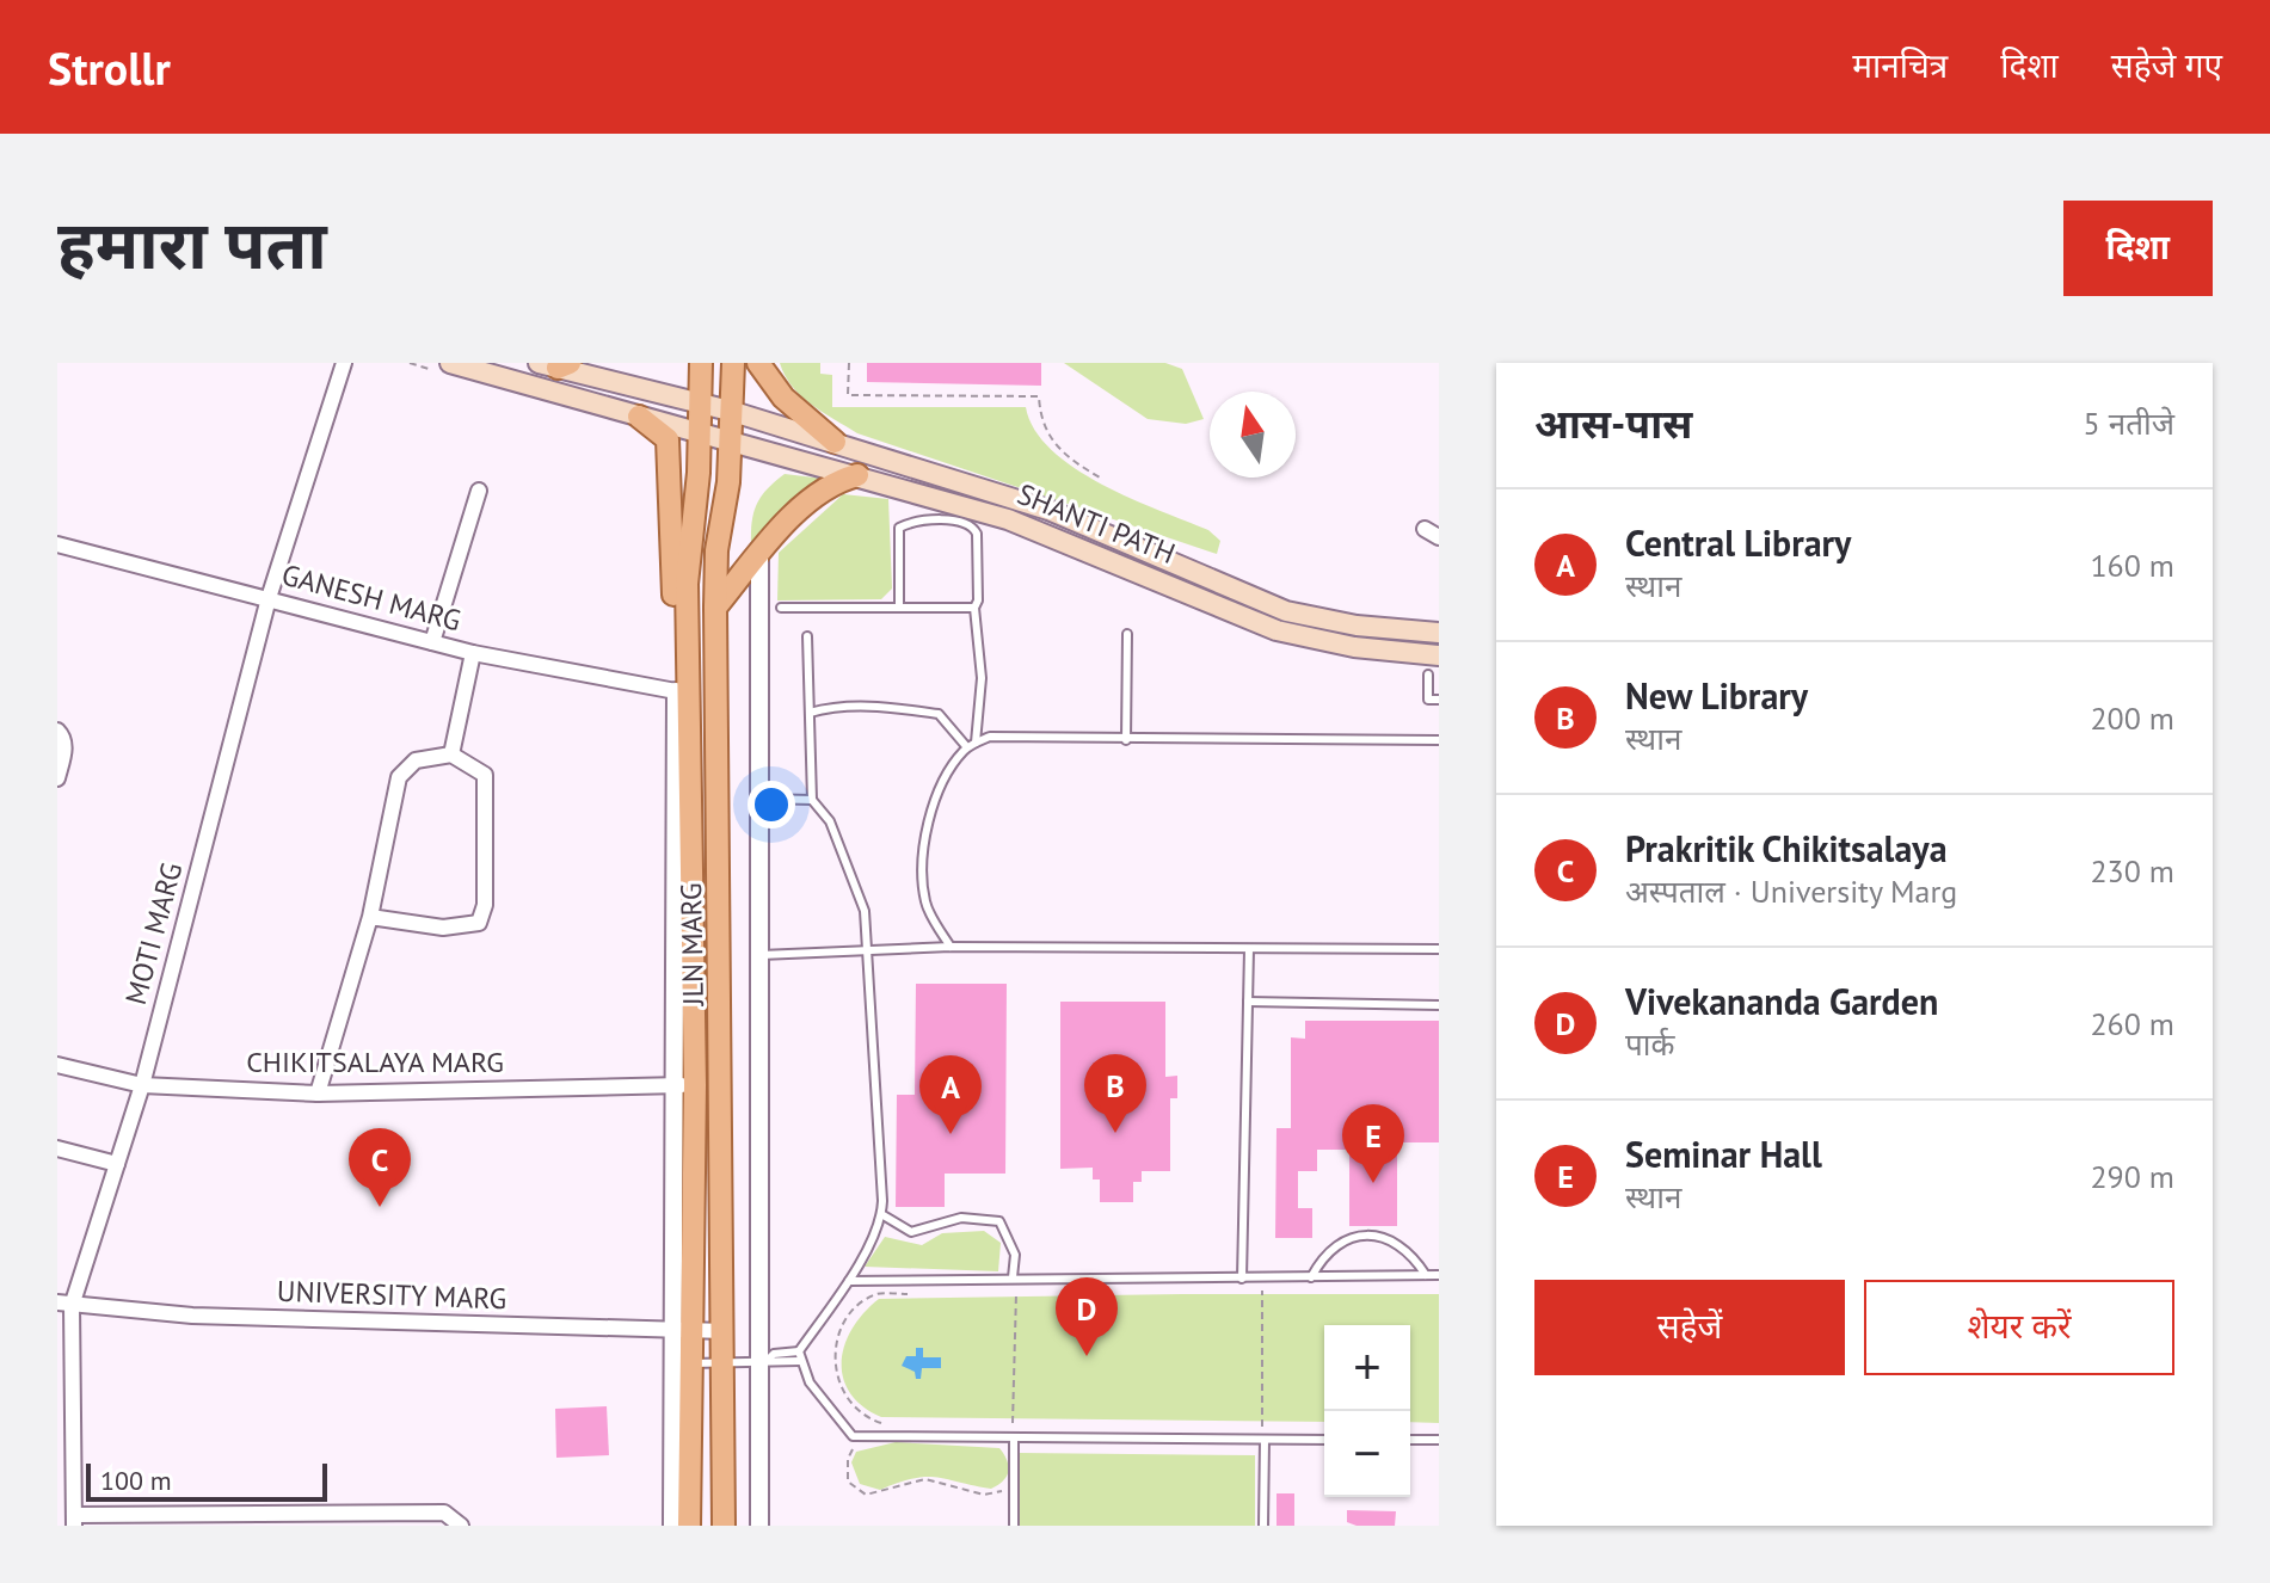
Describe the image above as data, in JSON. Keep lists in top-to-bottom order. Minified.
{"streets":{"main road":["SHANTI PATH","JLN MARG"],"street":["GANESH MARG","MOTI MARG","CHIKITSALAYA MARG","UNIVERSITY MARG"]},"crossings":[["SHANTI PATH","JLN MARG"],["GANESH MARG","MOTI MARG"],["GANESH MARG","JLN MARG"],["MOTI MARG","CHIKITSALAYA MARG"],["MOTI MARG","UNIVERSITY MARG"],["JLN MARG","CHIKITSALAYA MARG"],["JLN MARG","UNIVERSITY MARG"]],"scale_bar":"100 m","north":"top","page":{"header":"Strollr","nav":["मानचित्र","दिशा","सहेजे गए"],"title":"हमारा पता","buttons":["दिशा",["सहेजें","शेयर करें"]],"heading":["आस-पास","5 नतीजे"],"list":[{"mark":"A","name":"Central Library","note":"स्थान","value":"160 m"},{"mark":"B","name":"New Library","note":"स्थान","value":"200 m"},{"mark":"C","name":"Prakritik Chikitsalaya","note":"अस्पताल · University Marg","value":"230 m"},{"mark":"D","name":"Vivekananda Garden","note":"पार्क","value":"260 m"},{"mark":"E","name":"Seminar Hall","note":"स्थान","value":"290 m"}],"pins":["B","A","E","C","D"],"map_buttons":["+","−"],"scale":"100 m"}}
